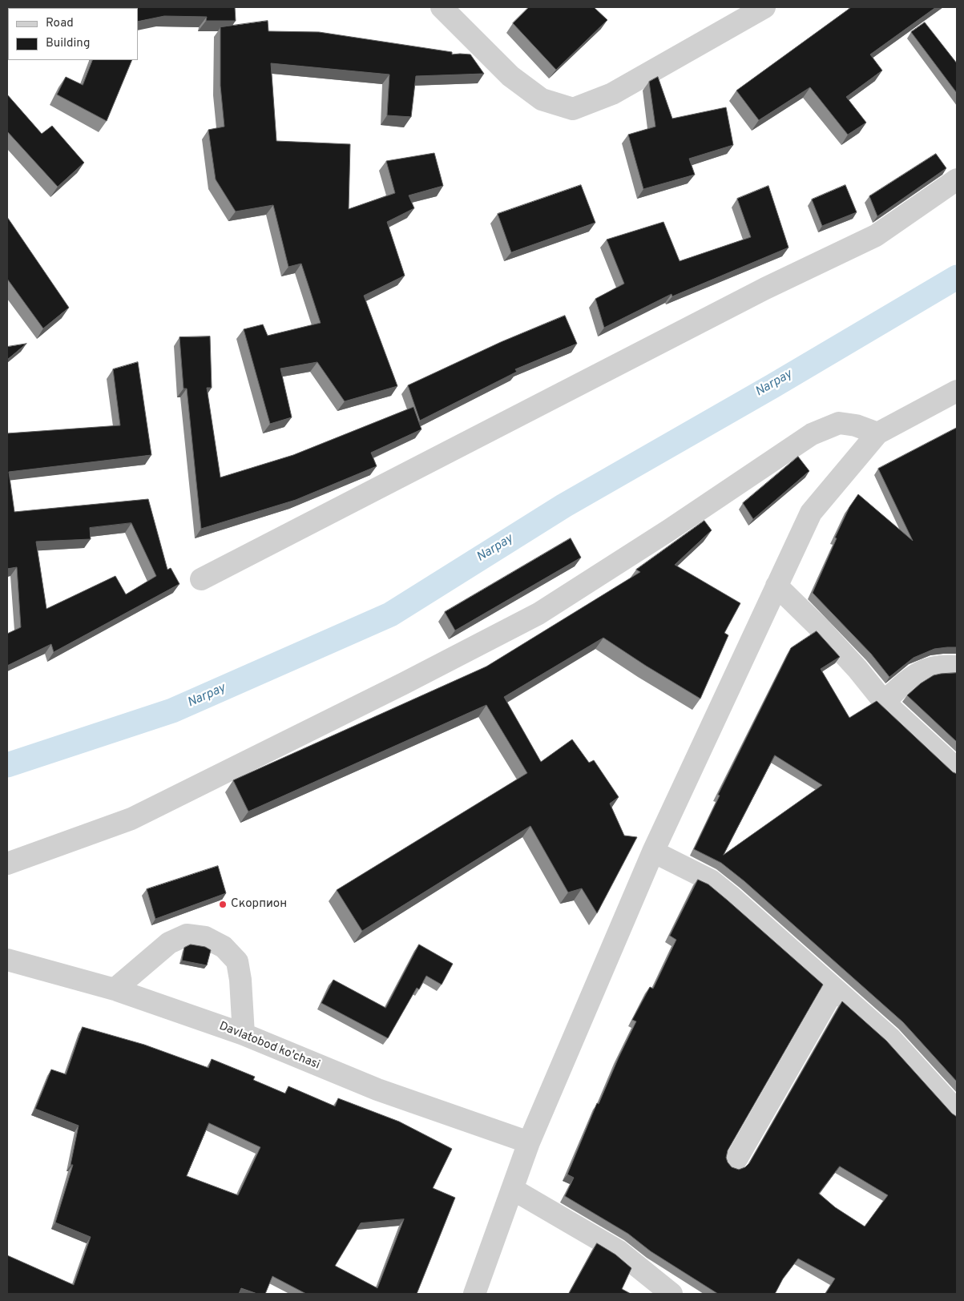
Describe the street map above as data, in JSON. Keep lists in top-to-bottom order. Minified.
{"streets":{"street":["Davlatobod ko'chasi"]},"water":["Narpay"],"places":["Скорпион"],"legend":["Road","Building"]}
